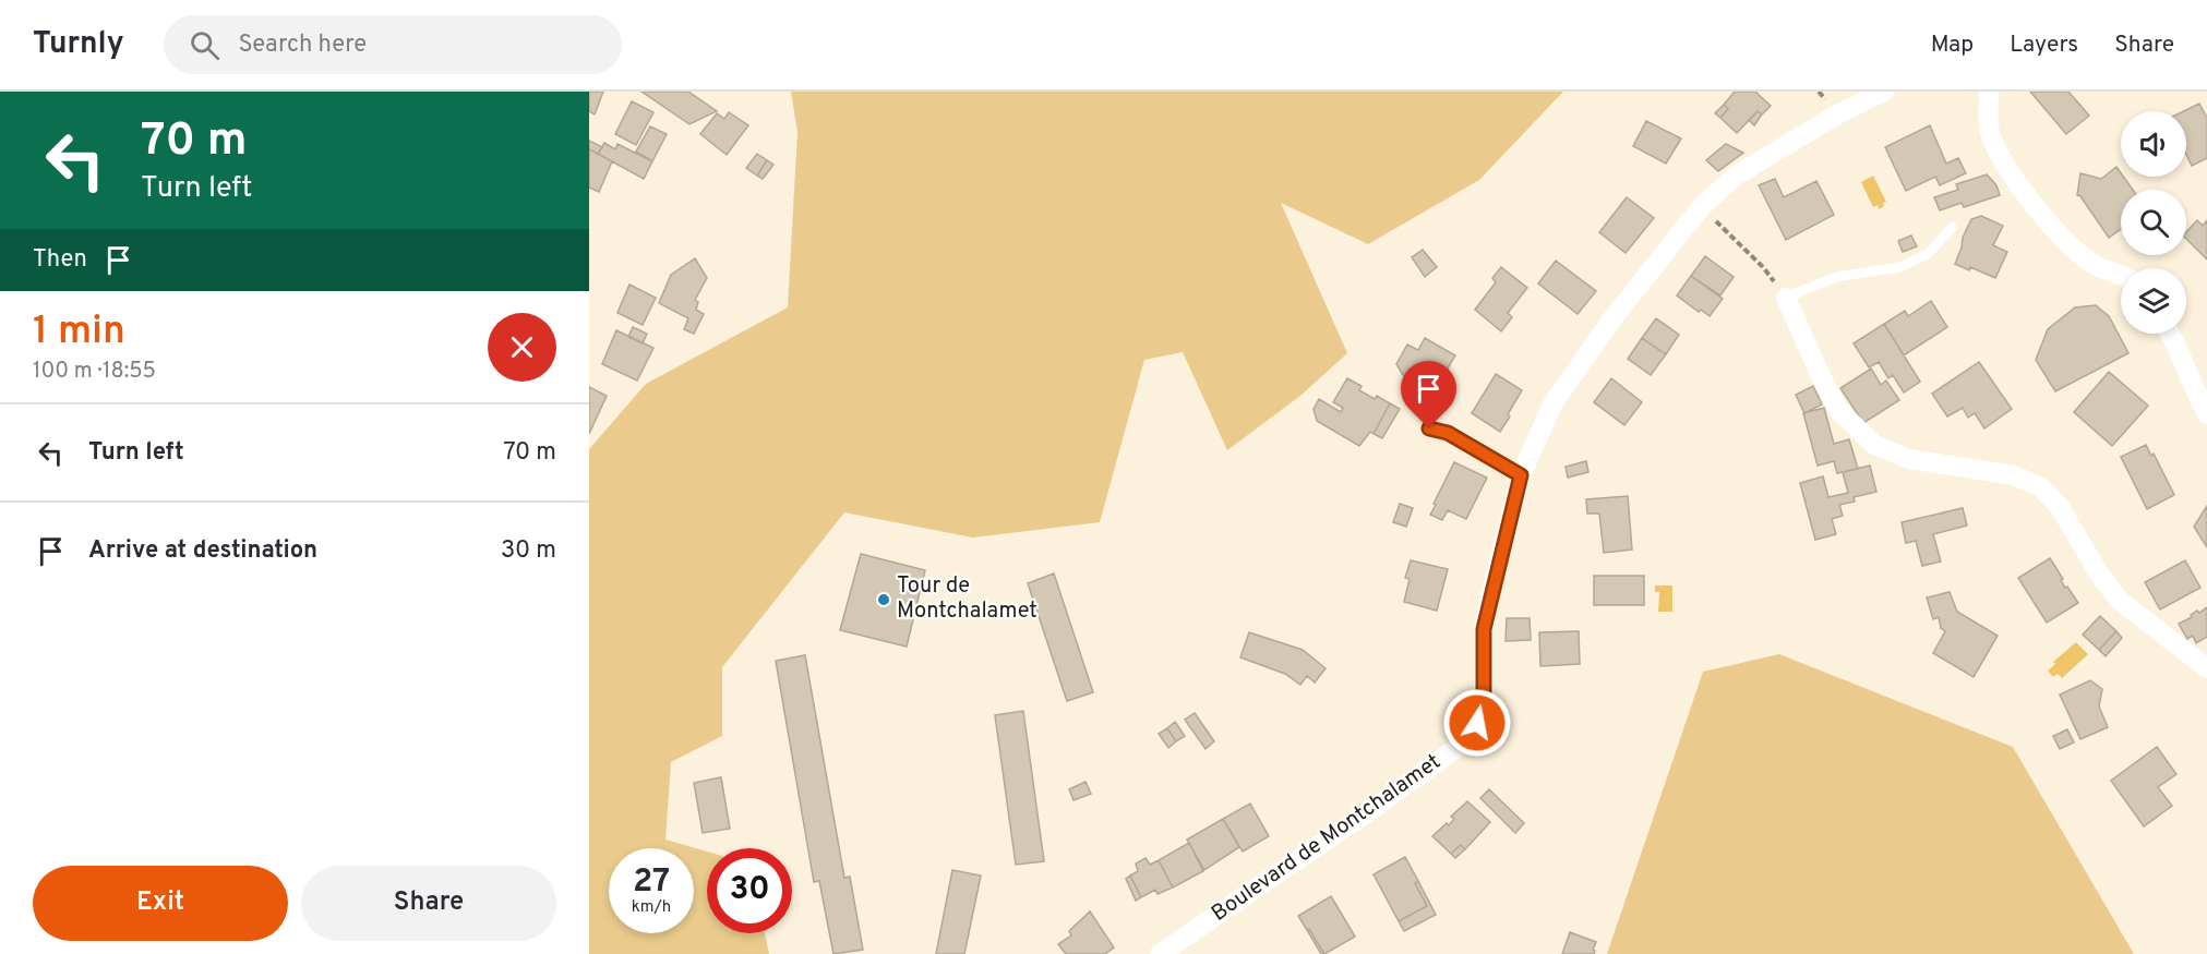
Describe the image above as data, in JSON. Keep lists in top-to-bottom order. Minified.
{"streets":{"street":["Boulevard de Montchalamet"]},"places":["Tour de Montchalamet"],"page":{"header":"Turnly","search":"Search here","nav":["Map","Layers","Share"],"turn":["70 m","Turn left"],"then":"Then","heading":["1 min","100 m · 18:55"],"list":[{"name":"Turn left","value":"70 m"},{"name":"Arrive at destination","value":"30 m"}],"speed":"27 km/h","limit":"30","buttons":["Exit","Share"]}}
